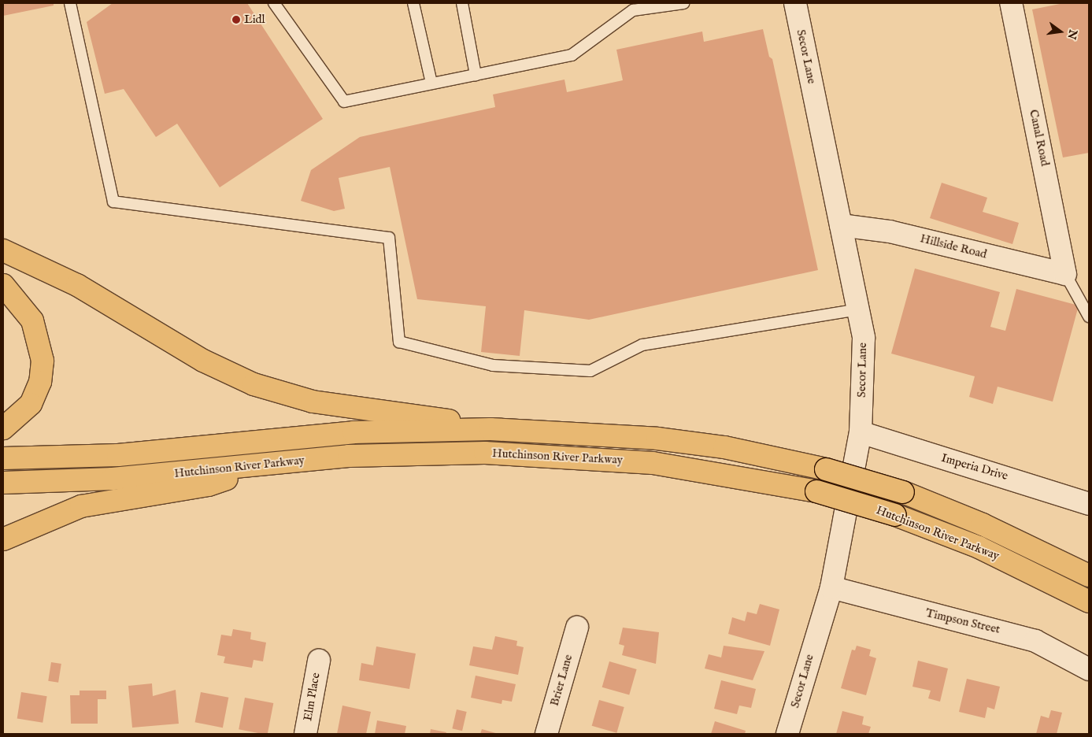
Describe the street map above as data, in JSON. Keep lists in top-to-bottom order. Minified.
{"streets":{"highway":["Hutchinson River Parkway"],"street":["Secor Lane","Canal Road","Hillside Road","Imperia Drive","Timpson Street","Brier Lane","Elm Place"]},"crossings":[["Secor Lane","Hillside Road"],["Secor Lane","Imperia Drive"],["Secor Lane","Timpson Street"],["Canal Road","Hillside Road"]],"places":["Lidl"],"north":"right"}
